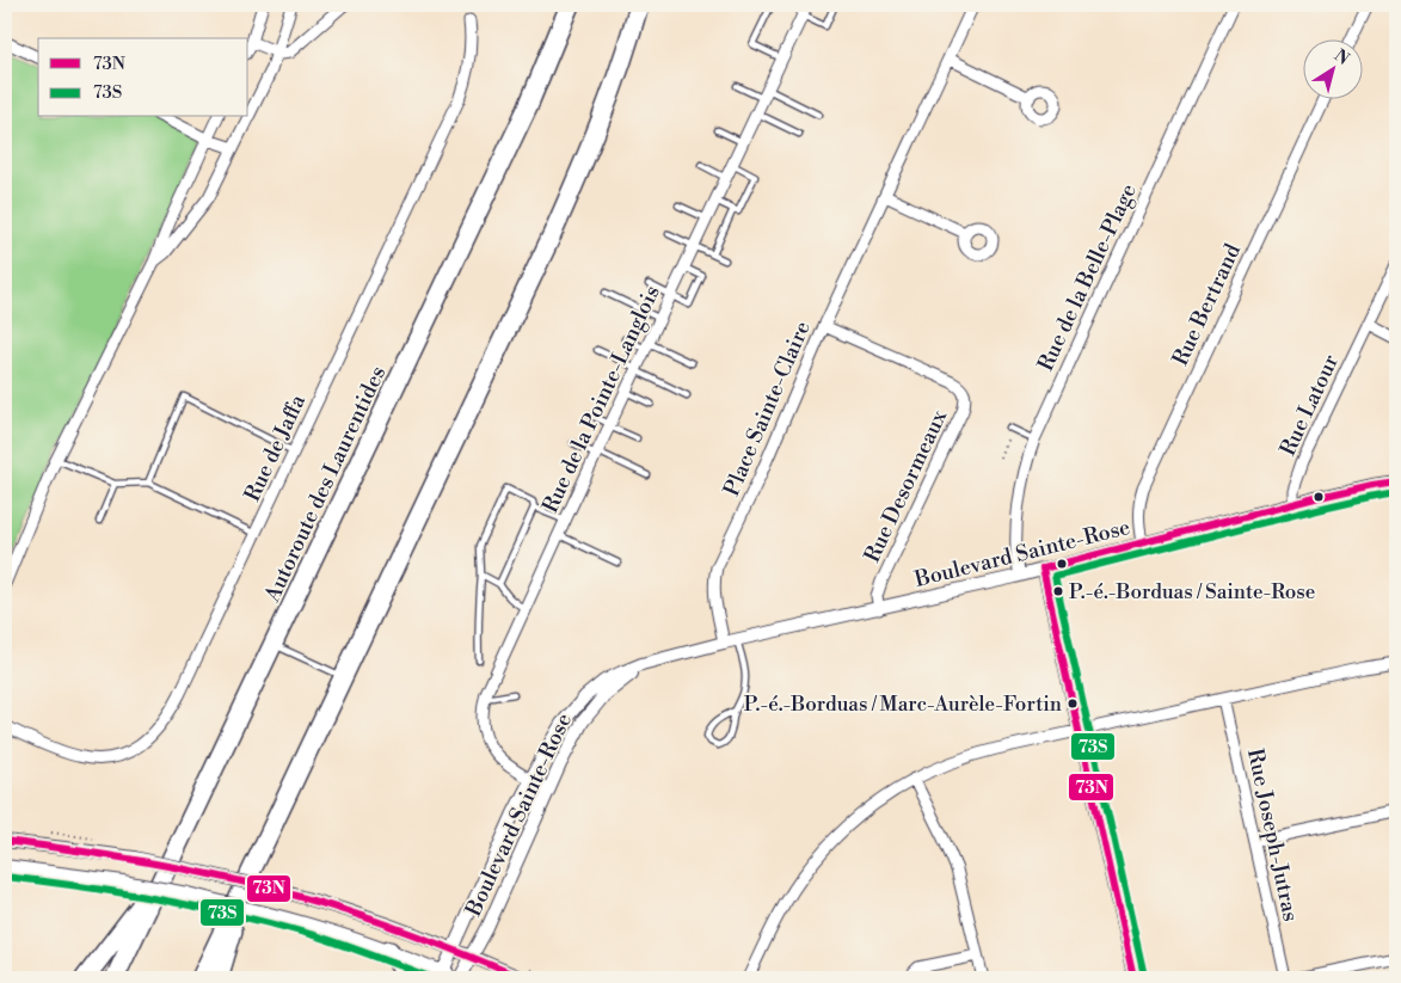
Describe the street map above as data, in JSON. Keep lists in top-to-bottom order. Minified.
{"streets":{"highway":["Autoroute des Laurentides"],"street":["Rue de la Belle-Plage","Rue Bertrand","Rue de la Pointe-Langlois","Rue Latour","Place Sainte-Claire","Rue de Jaffa","Rue Desormeaux","Boulevard Sainte-Rose","Rue Joseph-Jutras"]},"crossings":[["Rue de la Belle-Plage","Boulevard Sainte-Rose"],["Rue Bertrand","Boulevard Sainte-Rose"],["Rue de la Pointe-Langlois","Boulevard Sainte-Rose"],["Rue Latour","Boulevard Sainte-Rose"],["Place Sainte-Claire","Rue Desormeaux"],["Place Sainte-Claire","Boulevard Sainte-Rose"],["Rue Desormeaux","Boulevard Sainte-Rose"]],"places":["P.-é.-Borduas / Sainte-Rose","P.-é.-Borduas / Marc-Aurèle-Fortin"],"lines":["transit line 73N","transit line 73S"],"legend":["73N","73S"],"north":"top right"}
